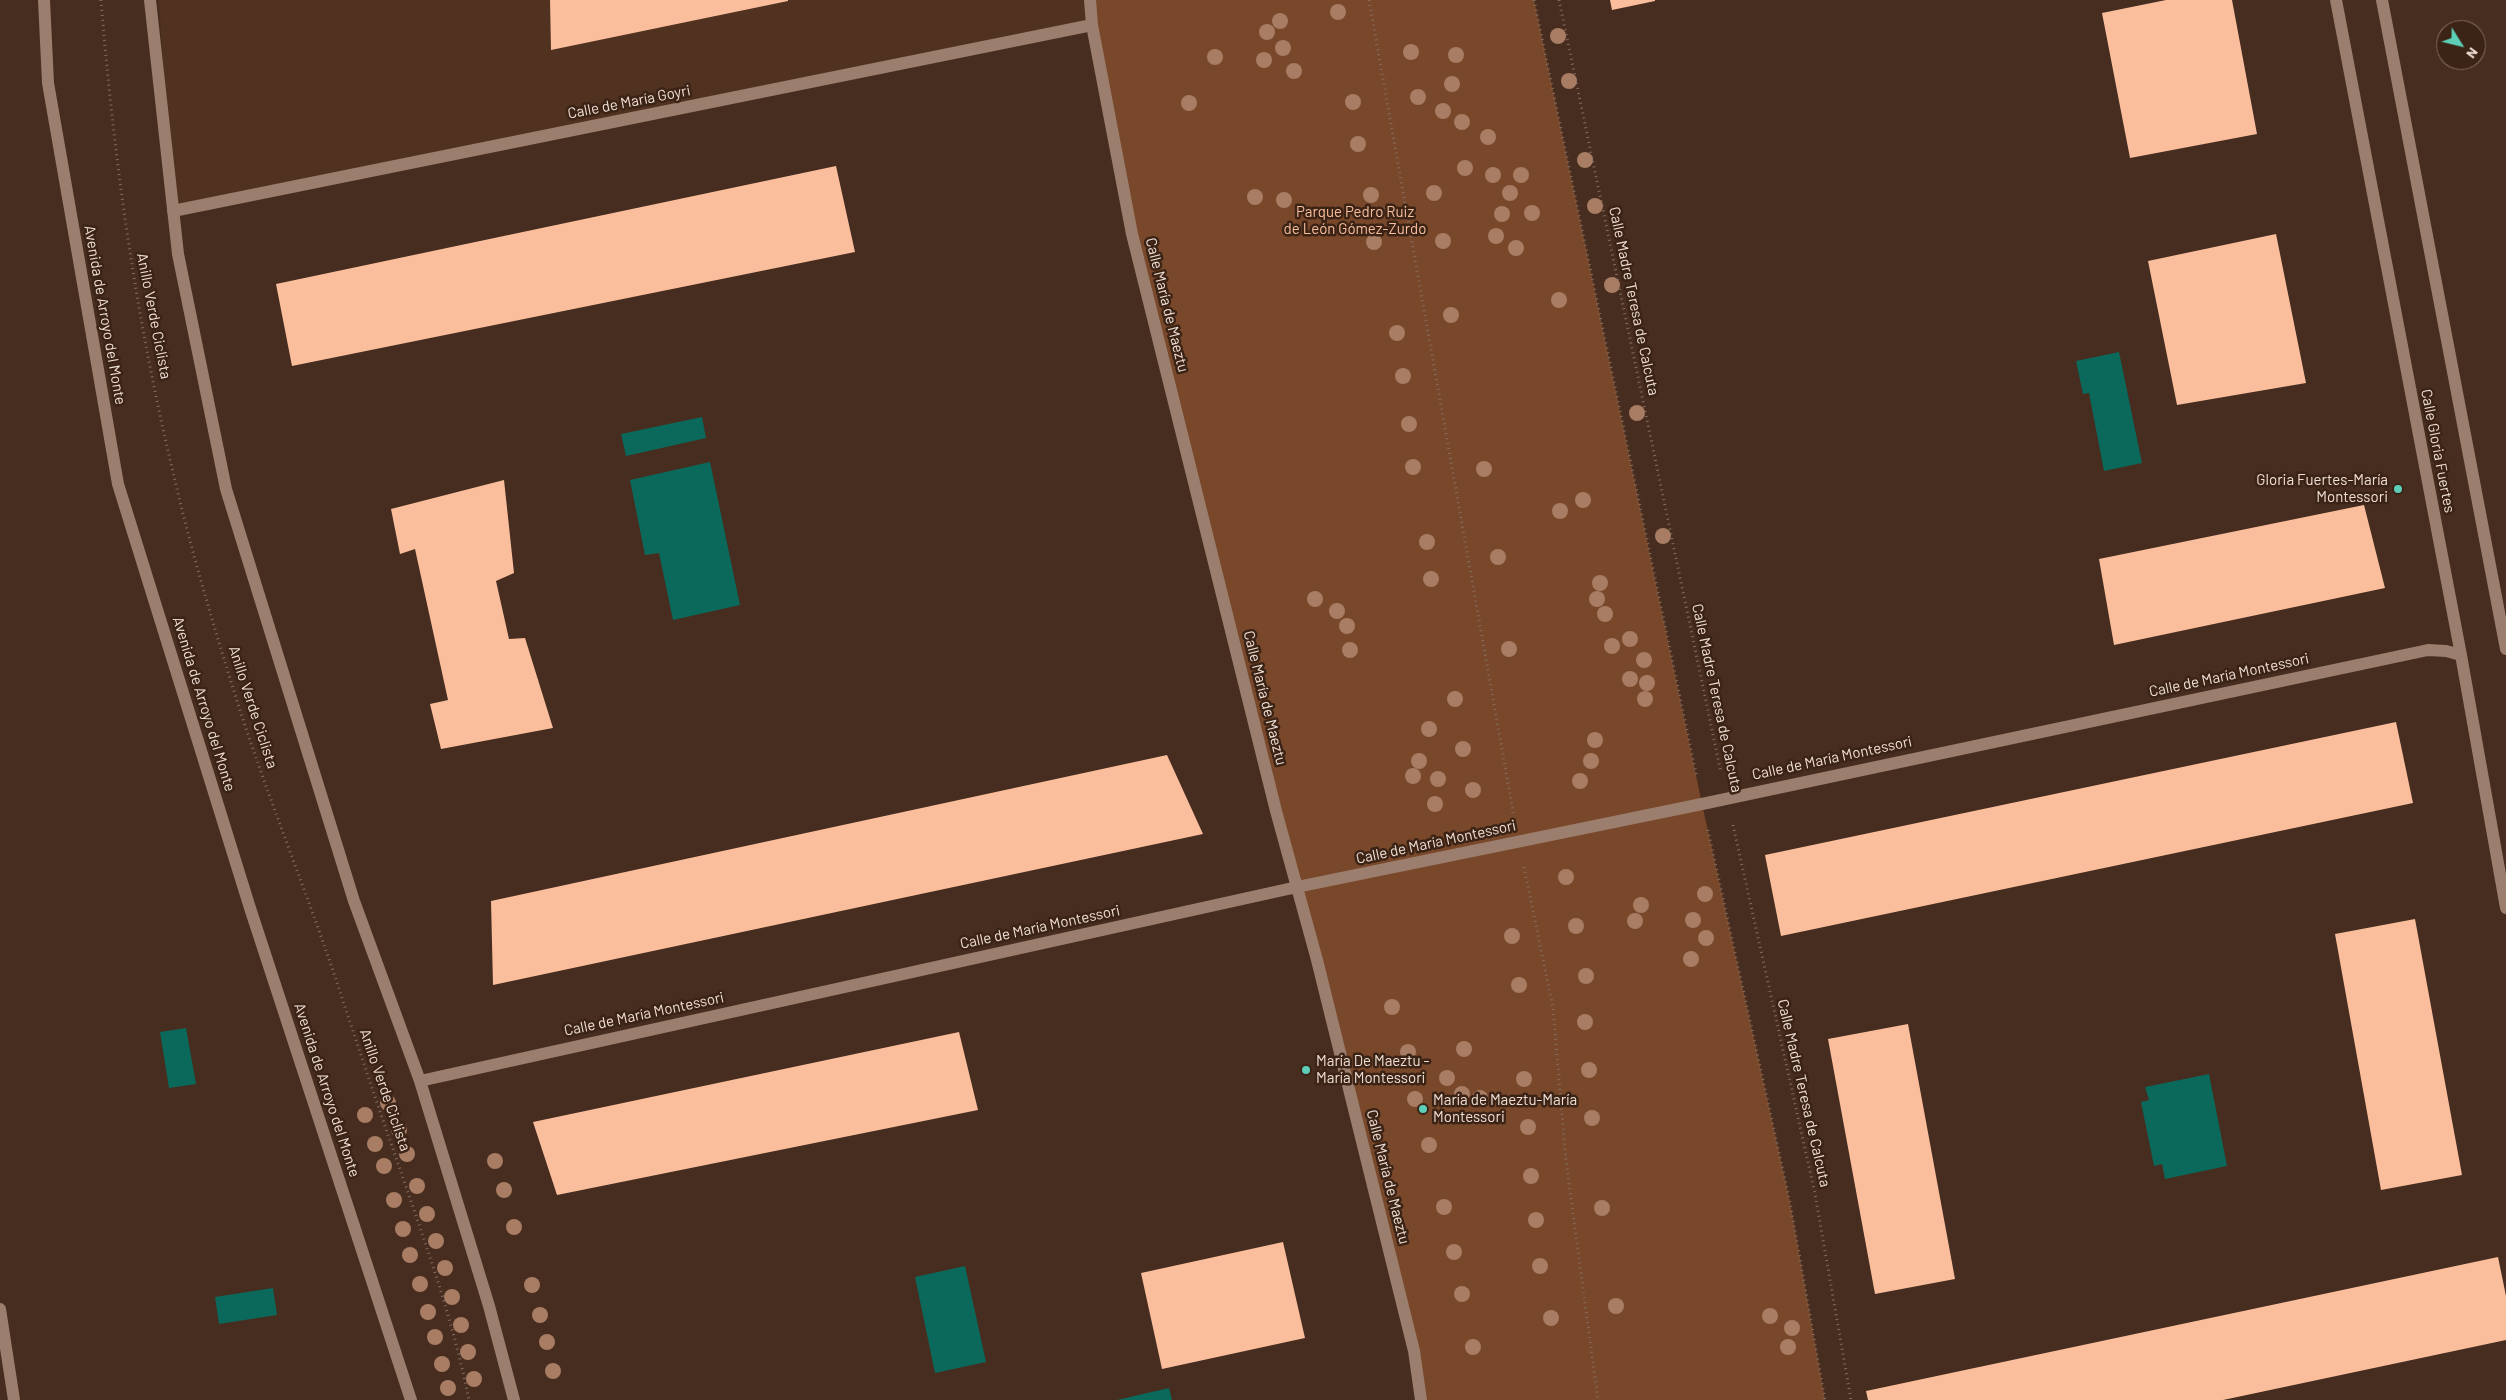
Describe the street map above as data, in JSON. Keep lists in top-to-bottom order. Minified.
{"streets":{"street":["Calle de María Goyri","Calle María de Maeztu","Avenida de Arroyo del Monte","Calle Gloria Fuertes","Calle de María Montessori"],"path":["Calle Madre Teresa de Calcuta","Anillo Verde Ciclista"]},"crossings":[["Calle de María Goyri","Calle María de Maeztu"],["Calle Madre Teresa de Calcuta","Calle de María Montessori"],["Calle María de Maeztu","Calle de María Montessori"],["Calle Gloria Fuertes","Calle de María Montessori"]],"parks":["Parque Pedro Ruiz de León Gómez-Zurdo"],"places":["Gloria Fuertes-María Montessori","María De Maeztu - María Montessori","María de Maeztu-María Montessori"],"north":"bottom right"}
